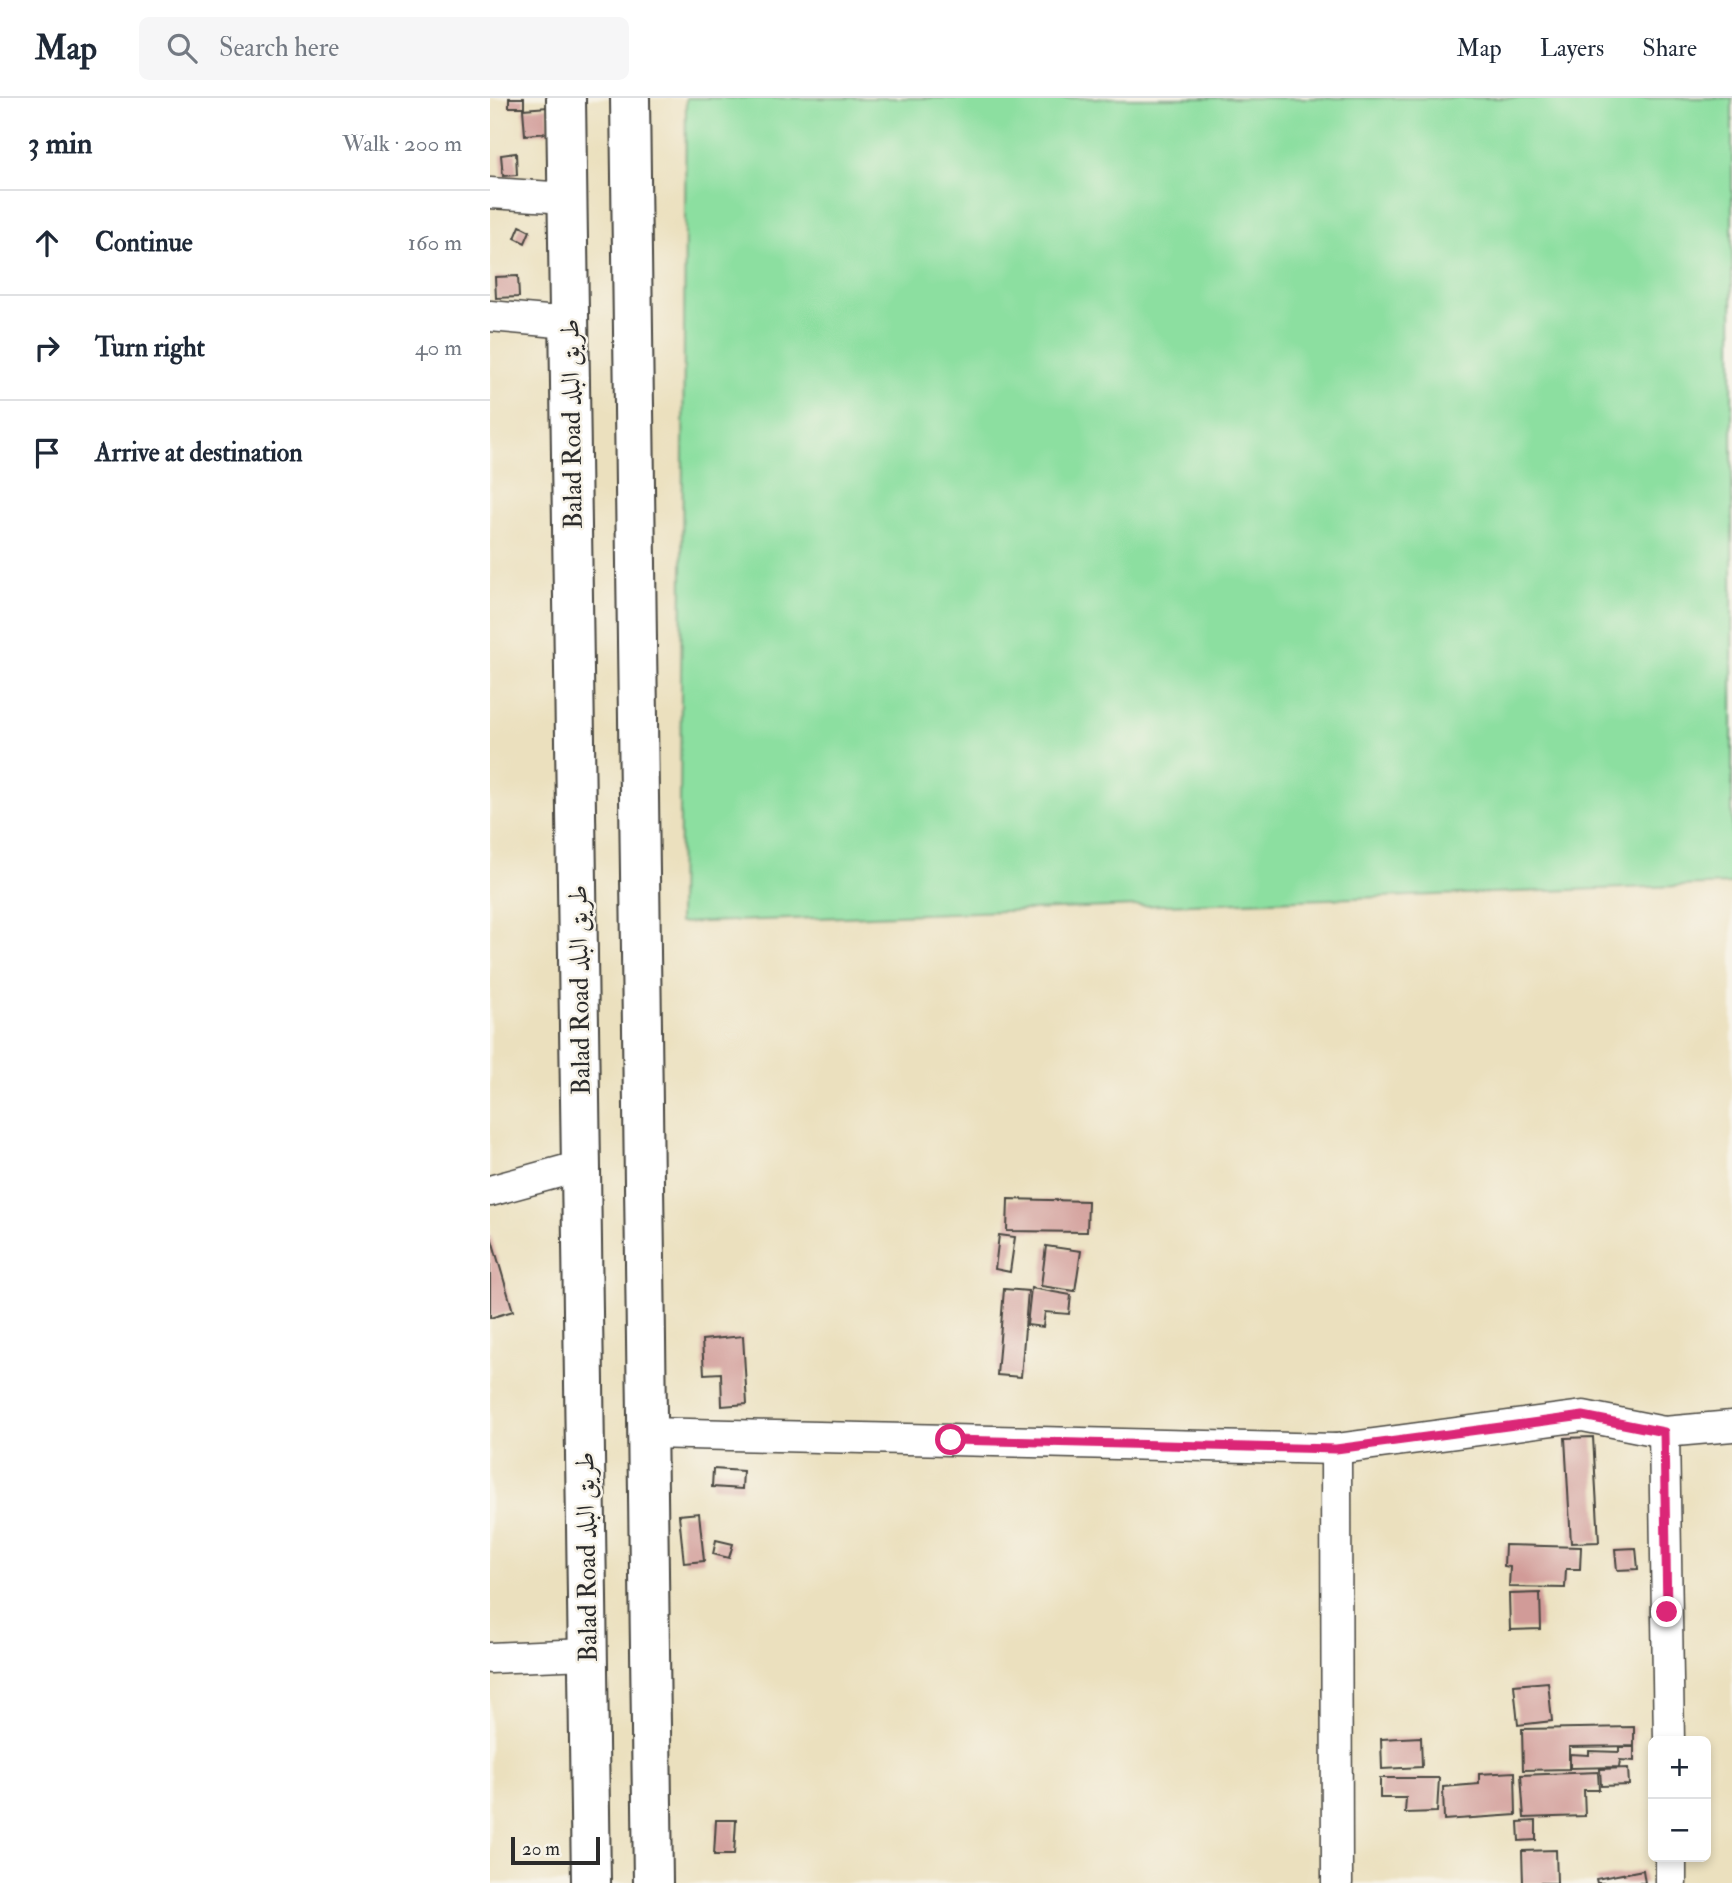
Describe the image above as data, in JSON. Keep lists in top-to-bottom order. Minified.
{"streets":{"highway":["Balad Road طريق البلد"]},"scale_bar":"20 m","page":{"header":"Map","search":"Search here","nav":["Map","Layers","Share"],"heading":["3 min","Walk · 200 m"],"list":[["Continue","160 m"],["Turn right","40 m"],"Arrive at destination"],"map_buttons":["+","−"],"scale":"20 m"}}
